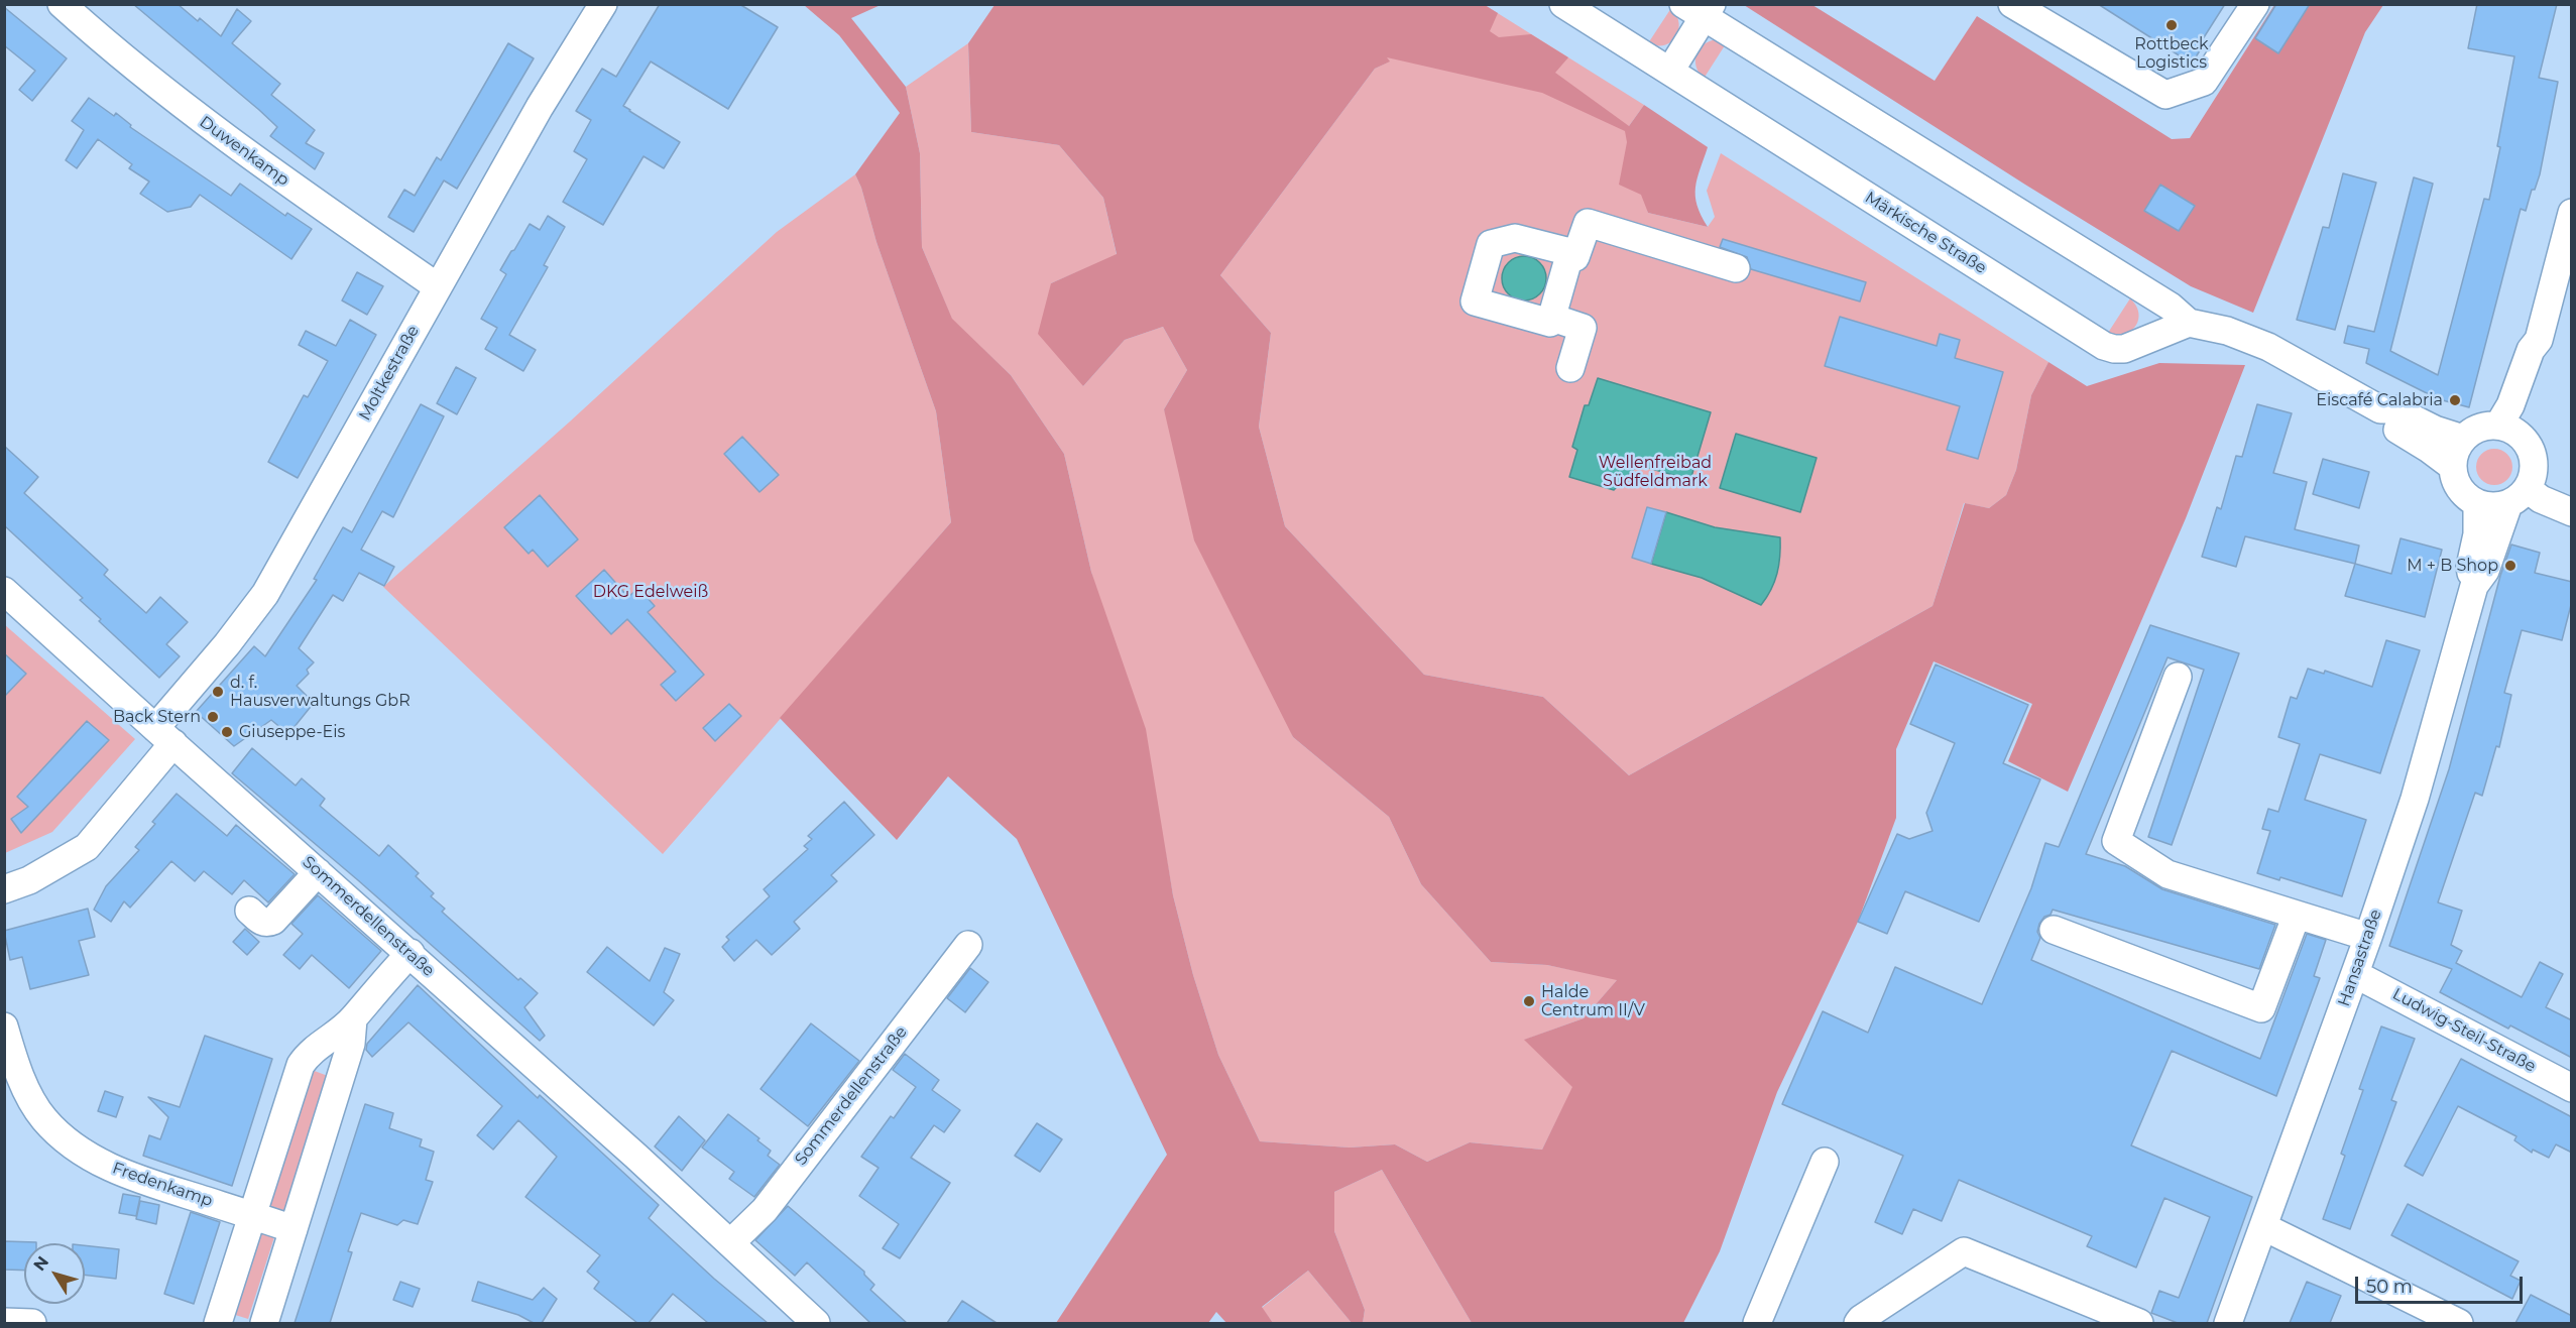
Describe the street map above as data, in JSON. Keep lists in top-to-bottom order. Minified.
{"streets":{"street":["Duwenkamp","Märkische Straße","Moltkestraße","Sommerdellenstraße","Hansastraße","Ludwig-Steil-Straße","Fredenkamp"]},"crossings":[["Duwenkamp","Moltkestraße"],["Moltkestraße","Sommerdellenstraße"],["Hansastraße","Ludwig-Steil-Straße"]],"parks":["Wellenfreibad Südfeldmark","DKG Edelweiß"],"places":["Rottbeck Logistics","Eiscafé Calabria","M + B Shop","d. f. Hausverwaltungs GbR","Back Stern","Giuseppe-Eis","Halde Centrum II/V"],"scale_bar":"50 m","north":"top left"}
